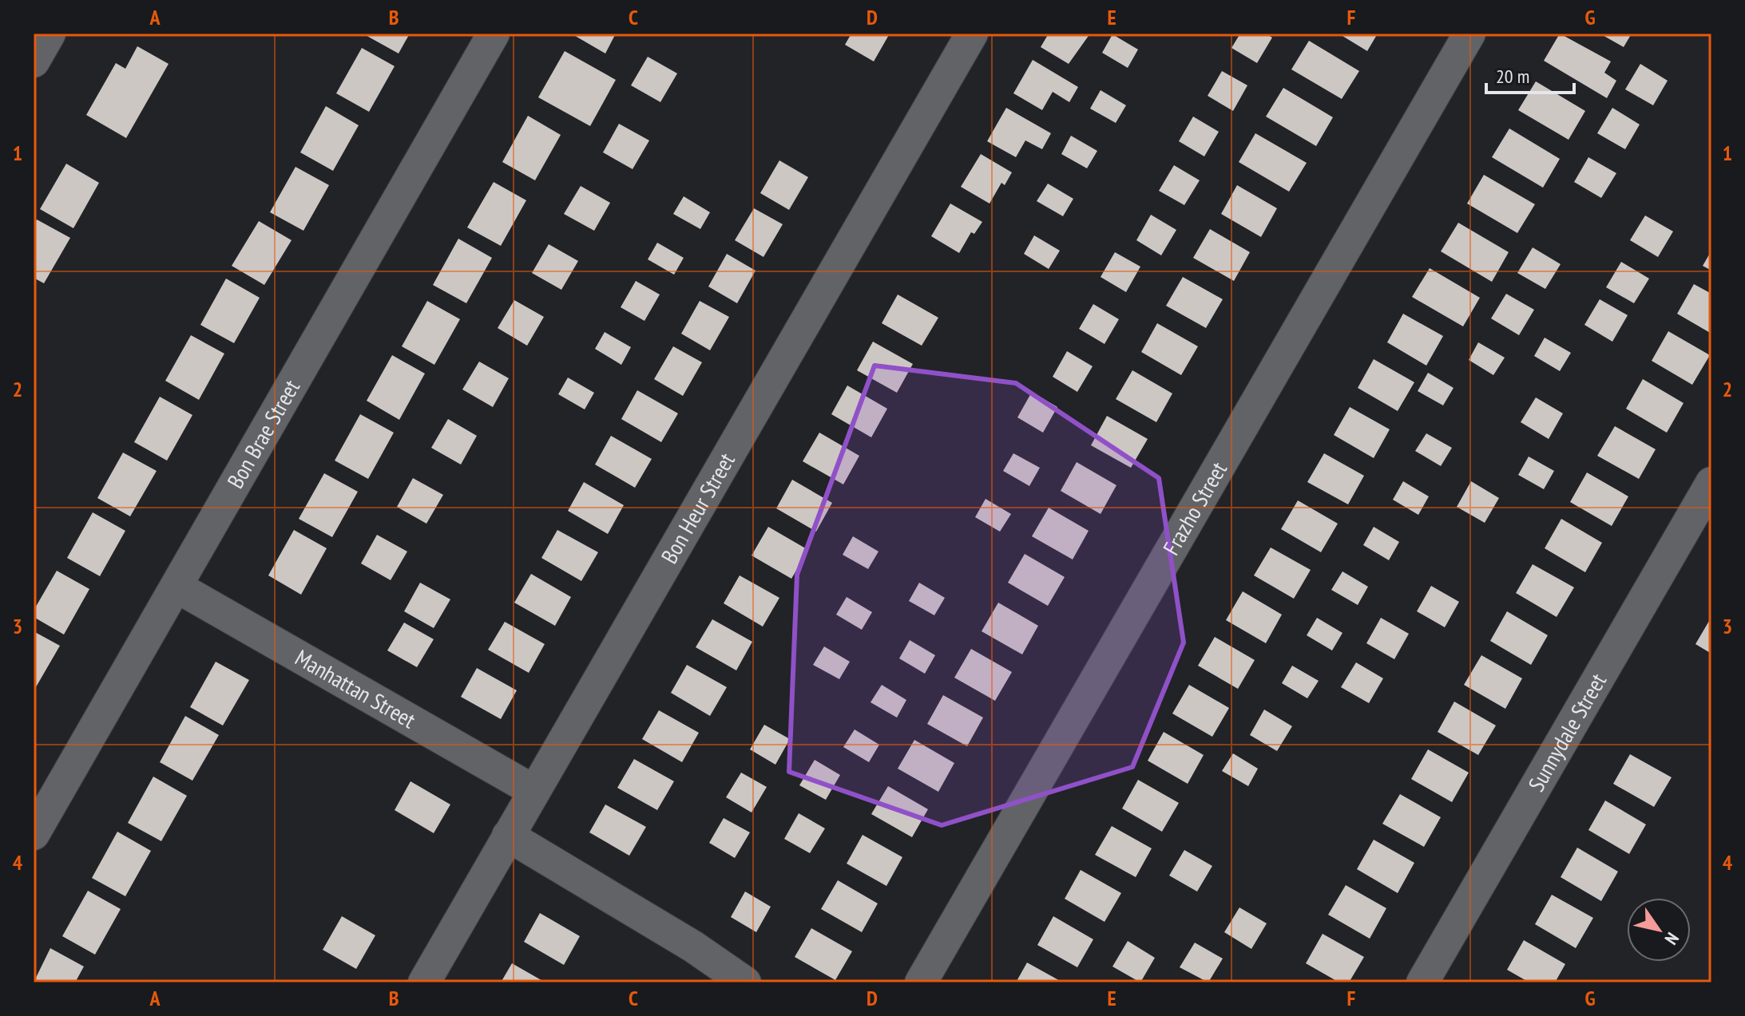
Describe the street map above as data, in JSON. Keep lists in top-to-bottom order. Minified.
{"streets":{"street":["Bon Brae Street","Bon Heur Street","Frazho Street","Manhattan Street","Sunnydale Street"]},"crossings":[["Bon Brae Street","Manhattan Street"],["Bon Heur Street","Manhattan Street"]],"scale_bar":"20 m","north":"bottom right","grid":{"columns":["A","B","C","D","E","F","G"],"rows":["1","2","3","4"]}}
